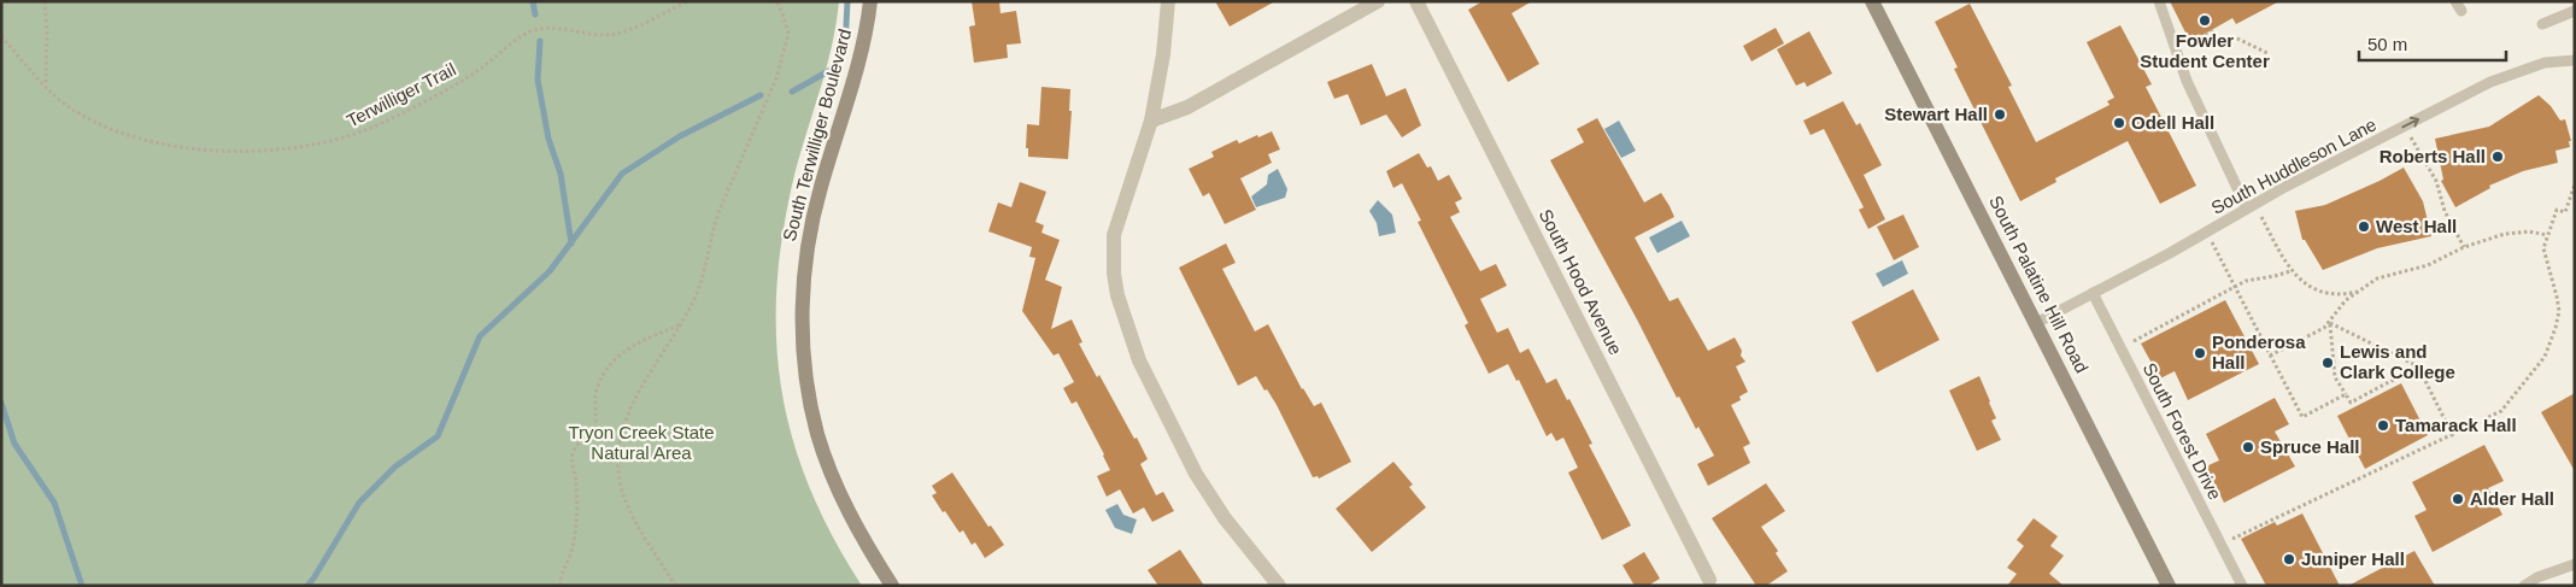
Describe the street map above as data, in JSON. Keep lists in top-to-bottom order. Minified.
{"streets":{"street":["South Terwilliger Boulevard","South Hood Avenue","South Palatine Hill Road"],"lane":["South Huddleson Lane","South Forest Drive"],"path":["Terwilliger Trail"]},"crossings":[["South Huddleson Lane","South Palatine Hill Road"],["South Huddleson Lane","South Forest Drive"]],"parks":["Tryon Creek State Natural Area"],"places":["Fowler Student Center","Stewart Hall","Odell Hall","Roberts Hall","West Hall","Ponderosa Hall","Lewis and Clark College","Tamarack Hall","Spruce Hall","Alder Hall","Juniper Hall"],"scale_bar":"50 m"}
